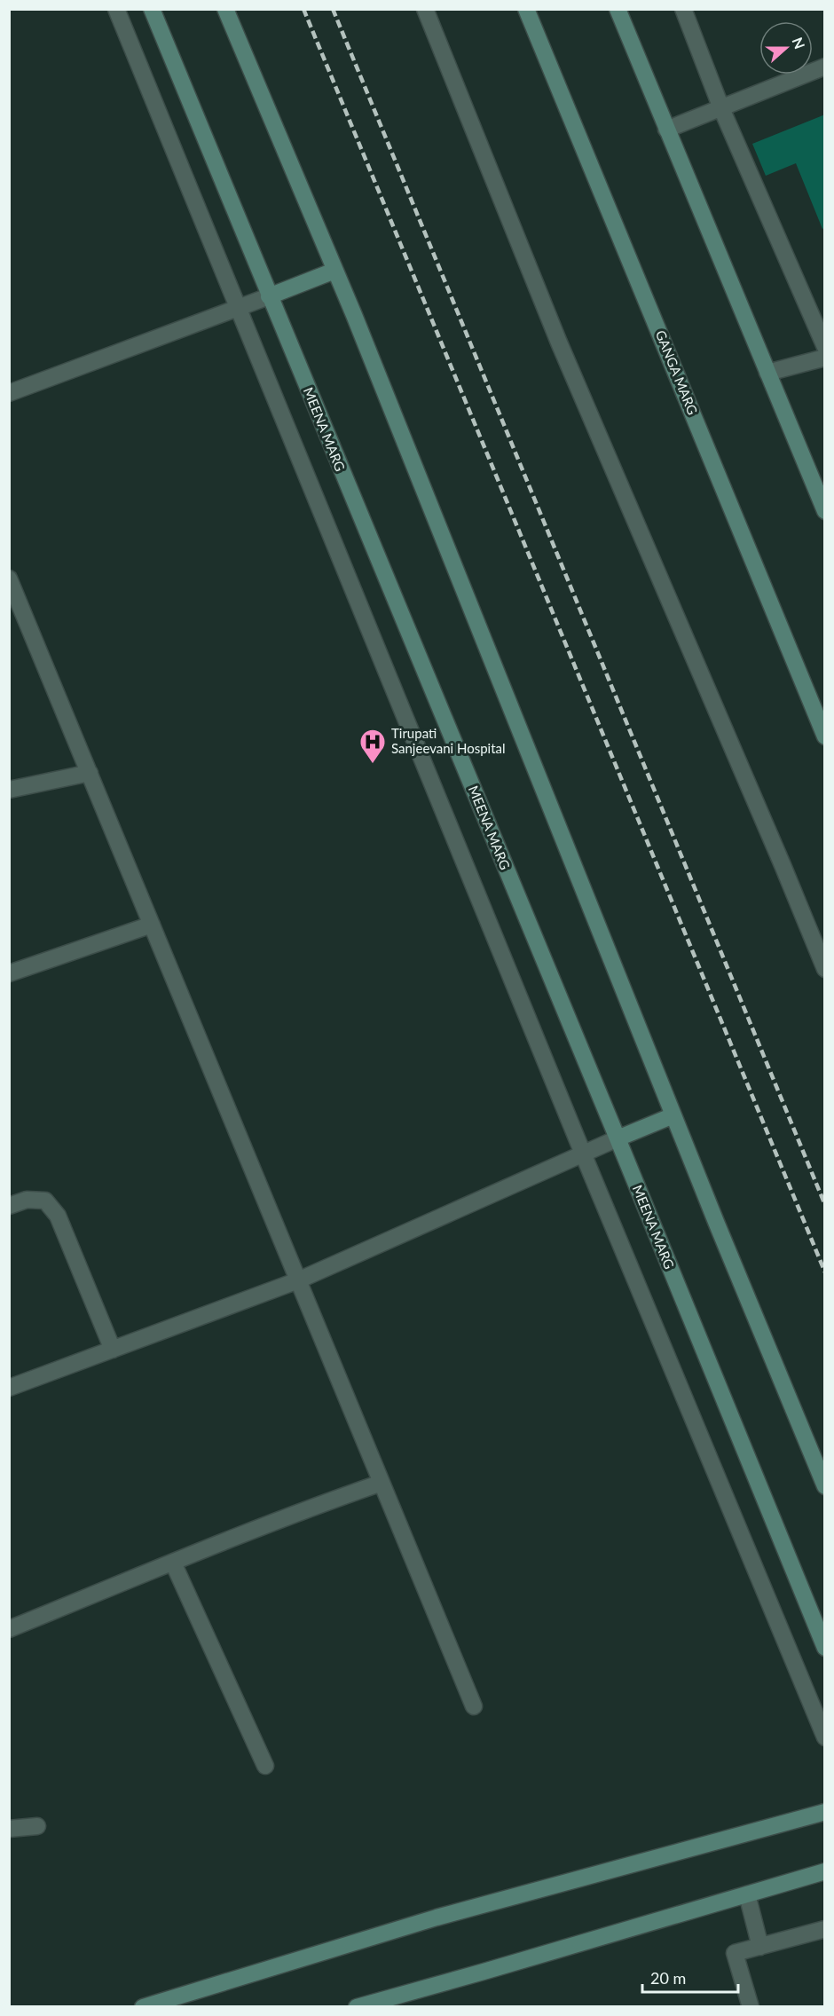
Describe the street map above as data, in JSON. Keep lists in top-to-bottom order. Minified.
{"streets":{"street":["GANGA MARG","MEENA MARG"]},"places":{"hospital":["Tirupati Sanjeevani Hospital"]},"scale_bar":"20 m","north":"right"}
